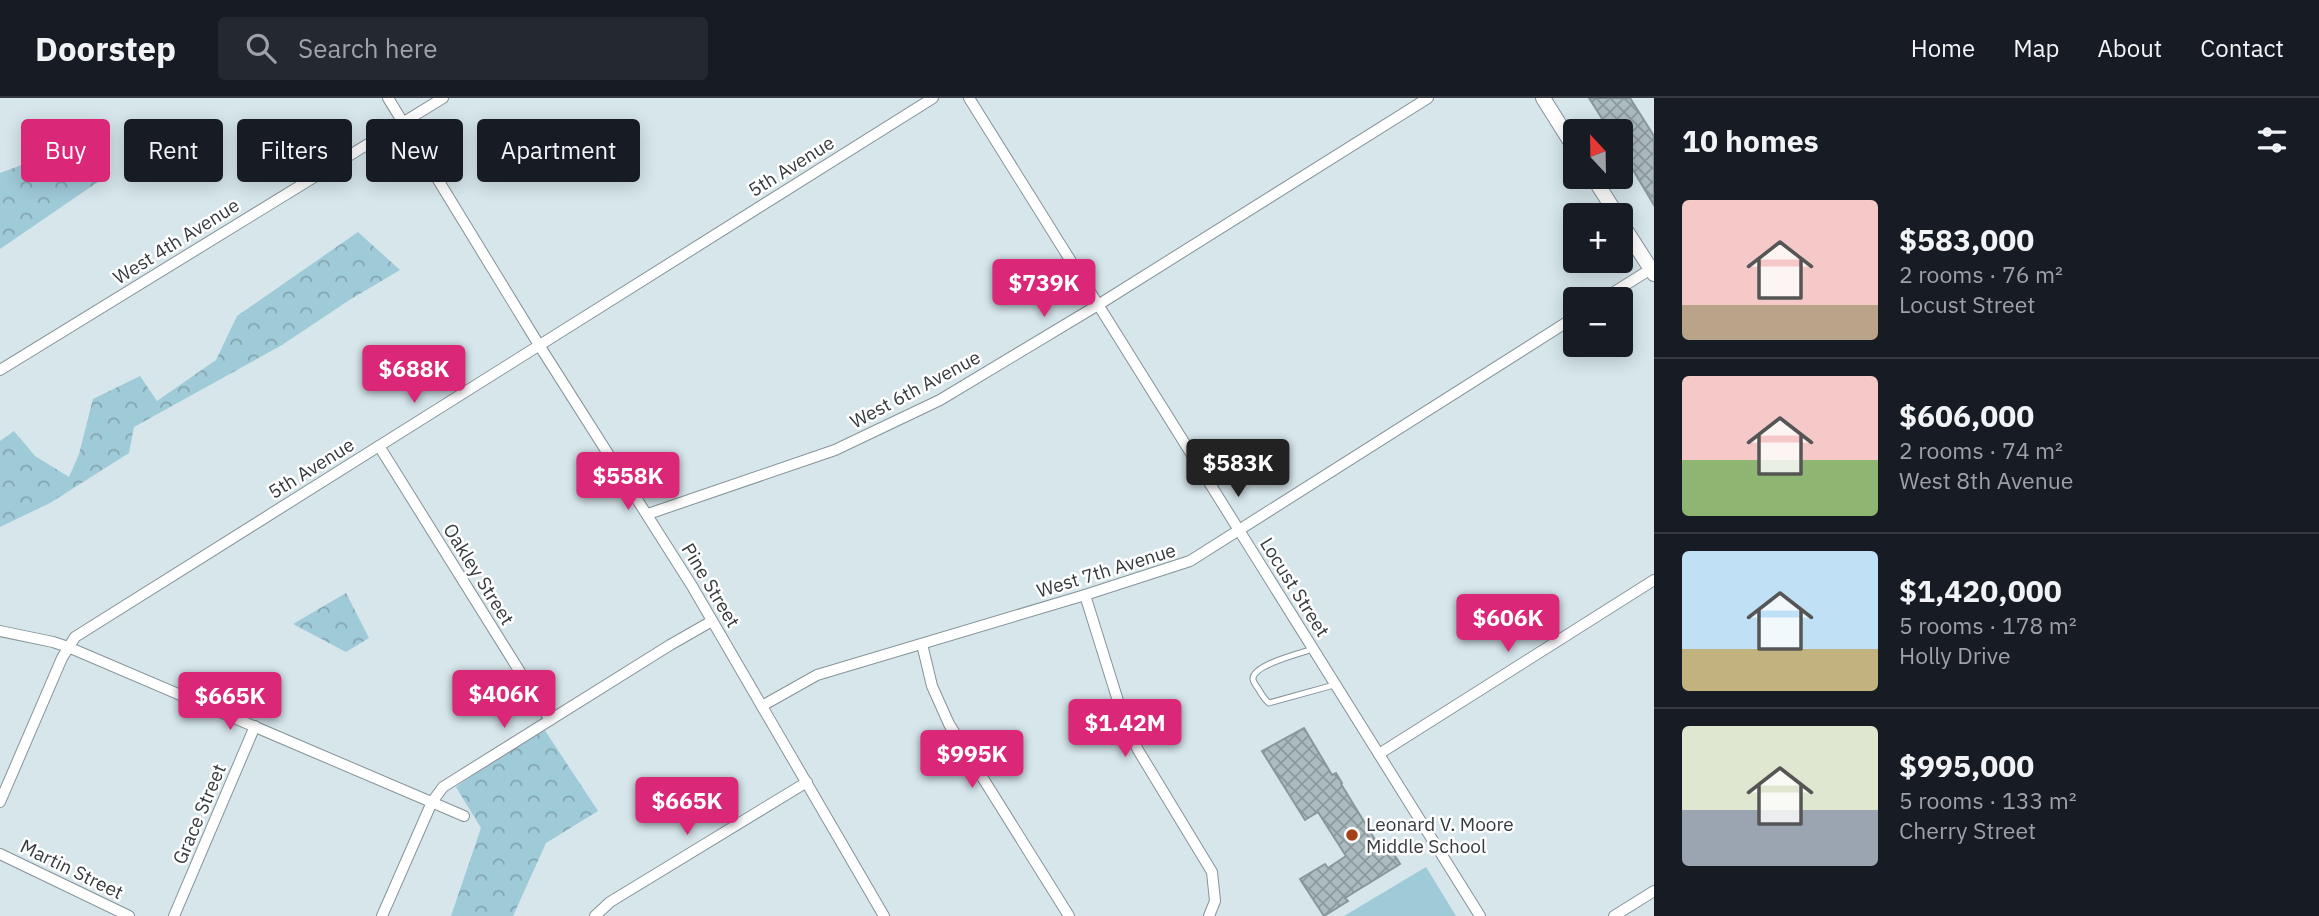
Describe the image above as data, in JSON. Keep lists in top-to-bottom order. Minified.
{"streets":{"street":["5th Avenue","West 4th Avenue","West 6th Avenue","West 7th Avenue","Oakley Street","Pine Street","Locust Street","Grace Street","Martin Street"]},"crossings":[["5th Avenue","Oakley Street"],["5th Avenue","Pine Street"],["West 6th Avenue","Pine Street"],["West 6th Avenue","Locust Street"],["West 7th Avenue","Pine Street"],["West 7th Avenue","Locust Street"]],"places":["Leonard V. Moore Middle School"],"north":"top","page":{"header":"Doorstep","search":"Search here","nav":["Home","Map","About","Contact"],"heading":"10 homes","map_buttons":["+","−"],"chip":["Buy","Rent","Filters","New","Apartment"],"list":[{"name":"$583,000","note":"2 rooms · 76 m² · Locust Street"},{"name":"$606,000","note":"2 rooms · 74 m² · West 8th Avenue"},{"name":"$1,420,000","note":"5 rooms · 178 m² · Holly Drive"},{"name":"$995,000","note":"5 rooms · 133 m² · Cherry Street"}],"price":["$739K","$688K","$583K","$558K","$606K","$406K","$665K","$1.42M","$995K","$665K"]}}
